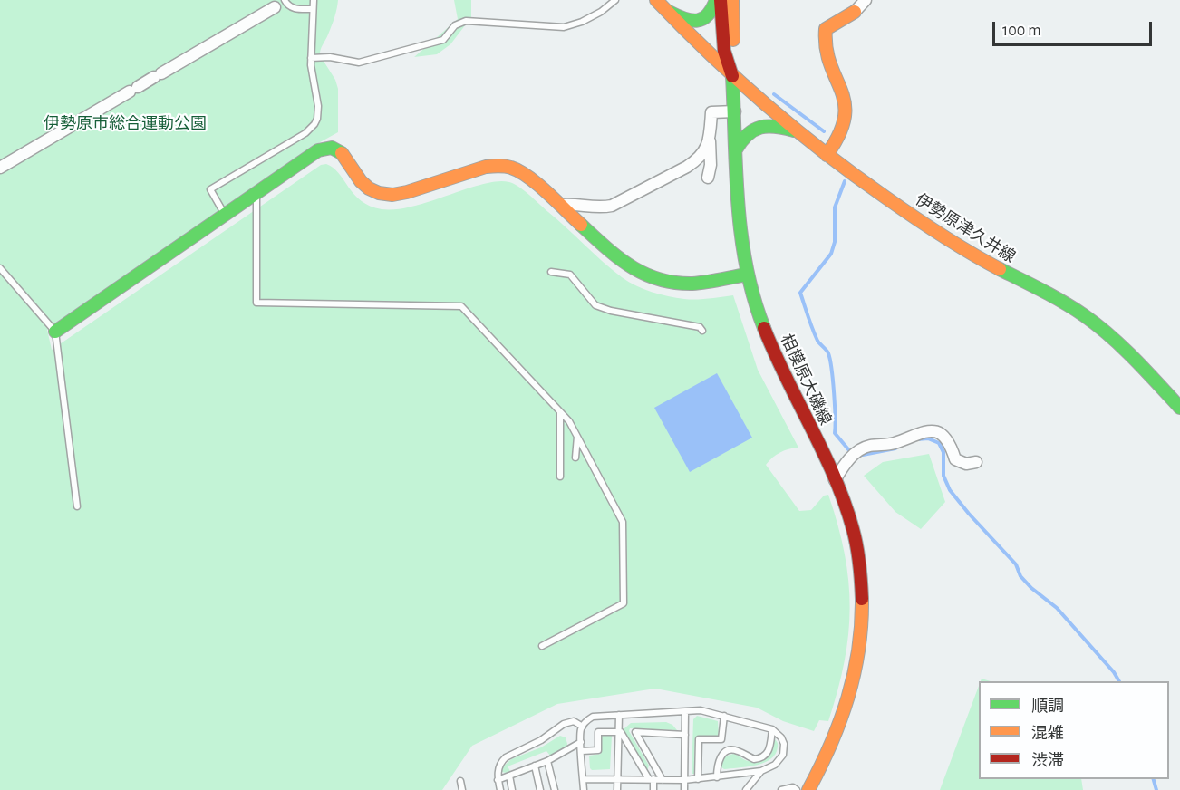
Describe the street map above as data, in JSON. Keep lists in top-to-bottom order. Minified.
{"streets":{"main road":["伊勢原津久井線","相模原大磯線"]},"crossings":[["伊勢原津久井線","相模原大磯線"]],"parks":["伊勢原市総合運動公園"],"legend":["順調","混雑","渋滞"],"scale_bar":"100 m"}
